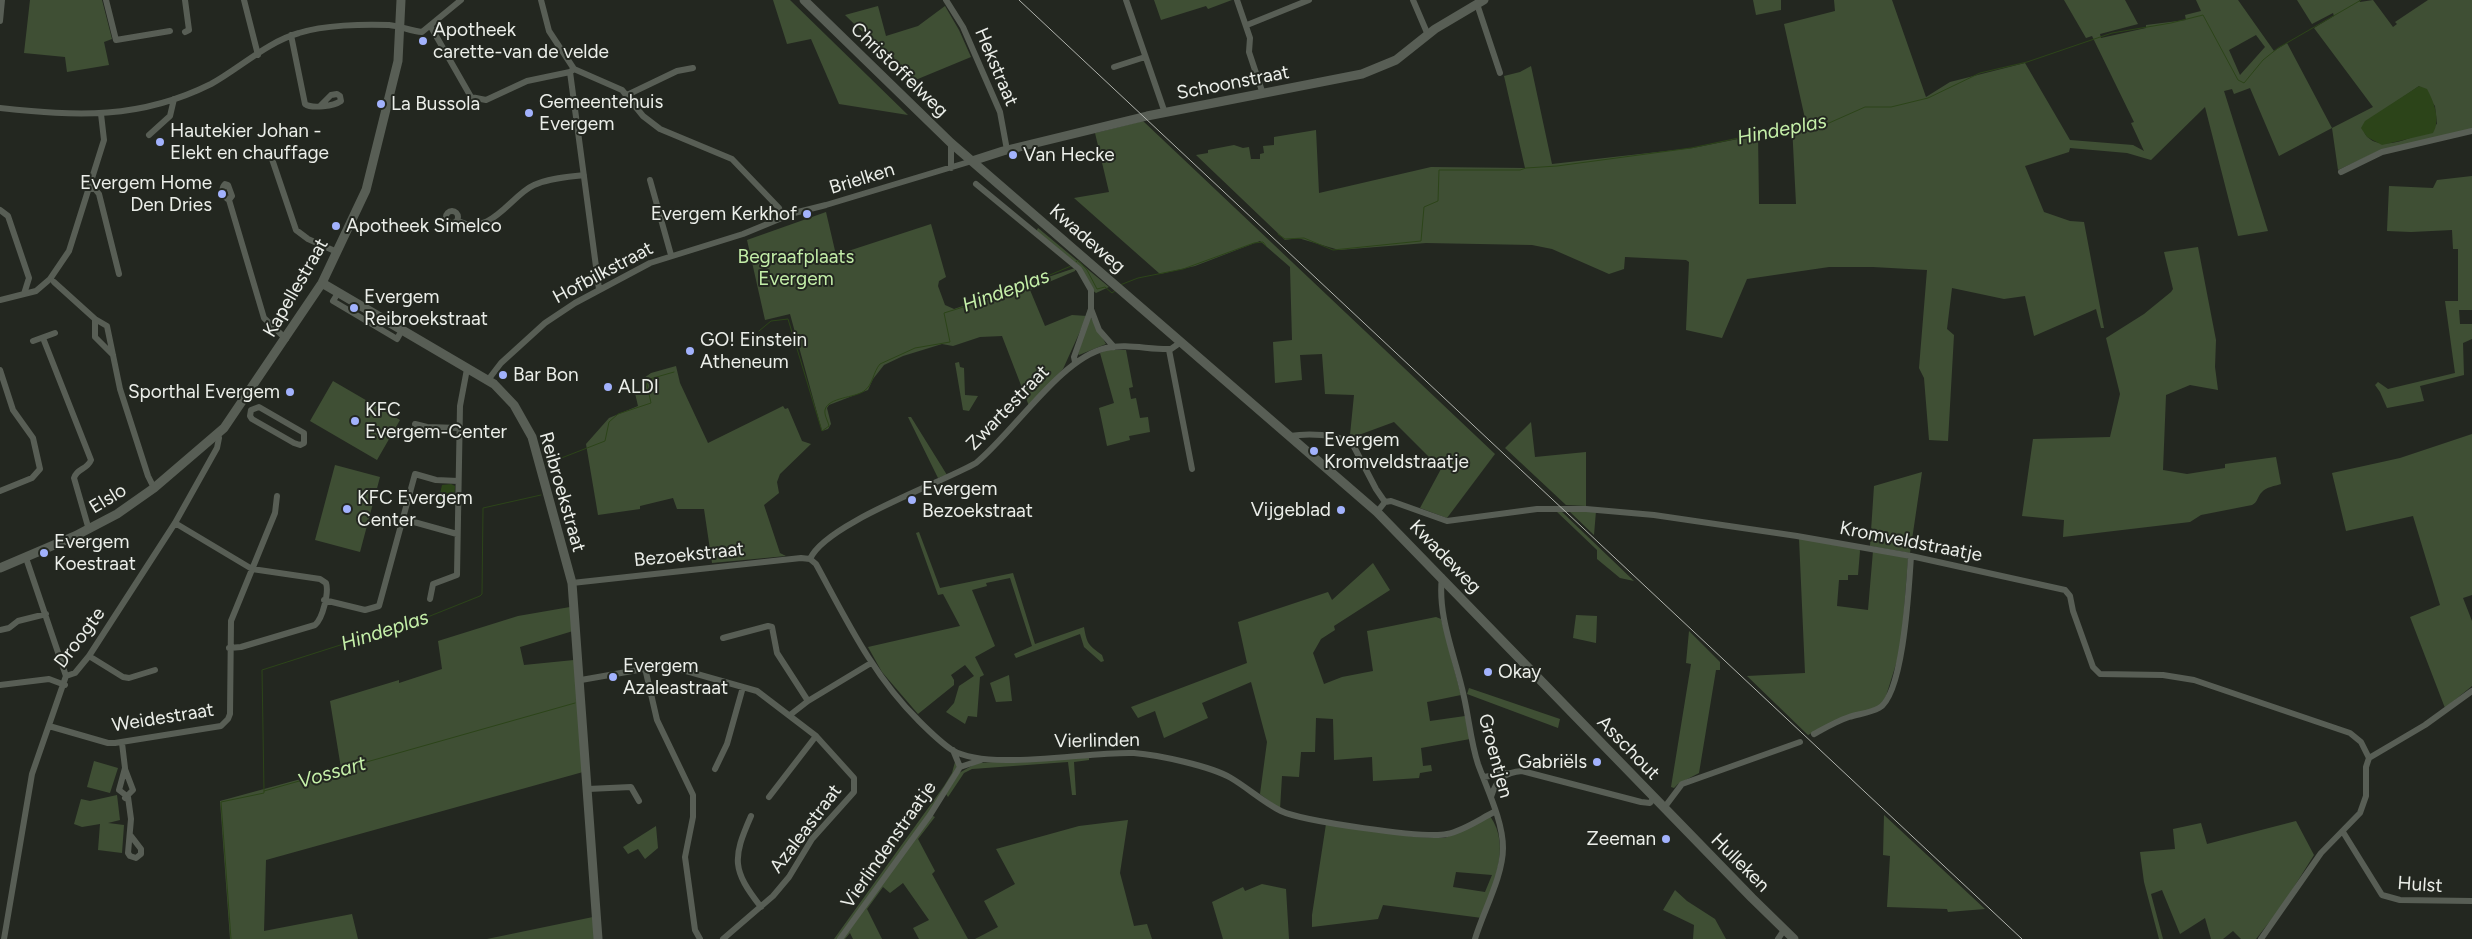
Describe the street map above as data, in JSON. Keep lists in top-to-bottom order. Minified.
{"streets":{"street":["Hekstraat","Christoffelweg","Schoonstraat","Brielken","Kwadeweg","Hofbilkstraat","Kapellestraat","Zwartestraat","Reibroekstraat","Elslo","Kromveldstraatje","Bezoekstraat","Droogte","Weidestraat","Vierlinden","Asschout","Groentjen","Azaleastraat","Vierlindenstraatje","Hulleken","Hulst"]},"crossings":[["Hekstraat","Schoonstraat"],["Christoffelweg","Schoonstraat"],["Christoffelweg","Brielken"],["Christoffelweg","Kwadeweg"],["Schoonstraat","Brielken"],["Schoonstraat","Kwadeweg"],["Brielken","Kwadeweg"],["Brielken","Hofbilkstraat"],["Kwadeweg","Zwartestraat"],["Kwadeweg","Asschout"],["Kwadeweg","Groentjen"],["Hofbilkstraat","Reibroekstraat"],["Kapellestraat","Reibroekstraat"],["Kapellestraat","Elslo"],["Kapellestraat","Droogte"],["Zwartestraat","Bezoekstraat"],["Zwartestraat","Vierlinden"],["Reibroekstraat","Bezoekstraat"],["Reibroekstraat","Azaleastraat"],["Elslo","Droogte"],["Bezoekstraat","Vierlinden"],["Droogte","Weidestraat"],["Vierlinden","Groentjen"],["Asschout","Hulleken"]],"water":["Hindeplas","Vossart"],"parks":["Begraafplaats Evergem"],"places":["Apotheek carette-van de velde","La Bussola","Gemeentehuis Evergem","Hautekier Johan - Elekt en chauffage","Van Hecke","Evergem Home Den Dries","Evergem Kerkhof","Apotheek Simelco","Evergem Reibroekstraat","GO! Einstein Atheneum","Bar Bon","ALDI","Sporthal Evergem","KFC Evergem-Center","Evergem Kromveldstraatje","Evergem Bezoekstraat","KFC Evergem Center","Vijgeblad","Evergem Koestraat","Okay","Evergem Azaleastraat","Gabriëls","Zeeman"]}
